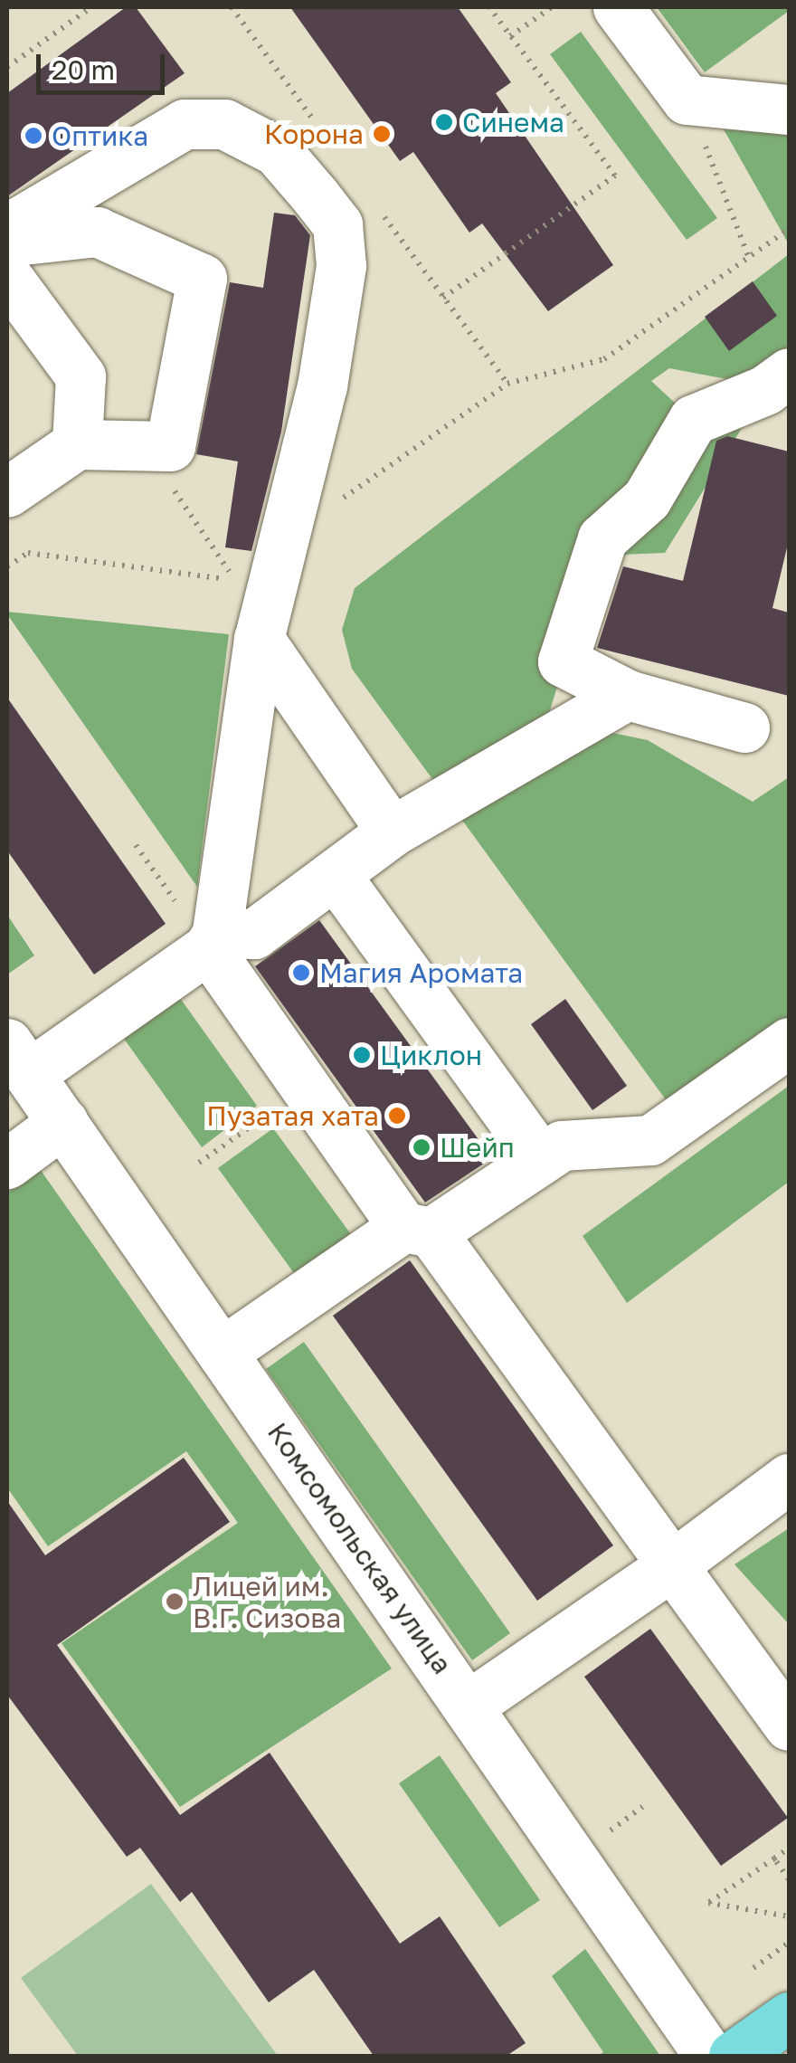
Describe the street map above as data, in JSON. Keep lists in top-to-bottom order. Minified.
{"streets":{"street":["Комсомольская улица"]},"places":["Синема","Корона","Оптика","Магия Аромата","Циклон","Пузатая хата","Шейп","Лицей им. В.Г. Сизова"],"scale_bar":"20 m"}
